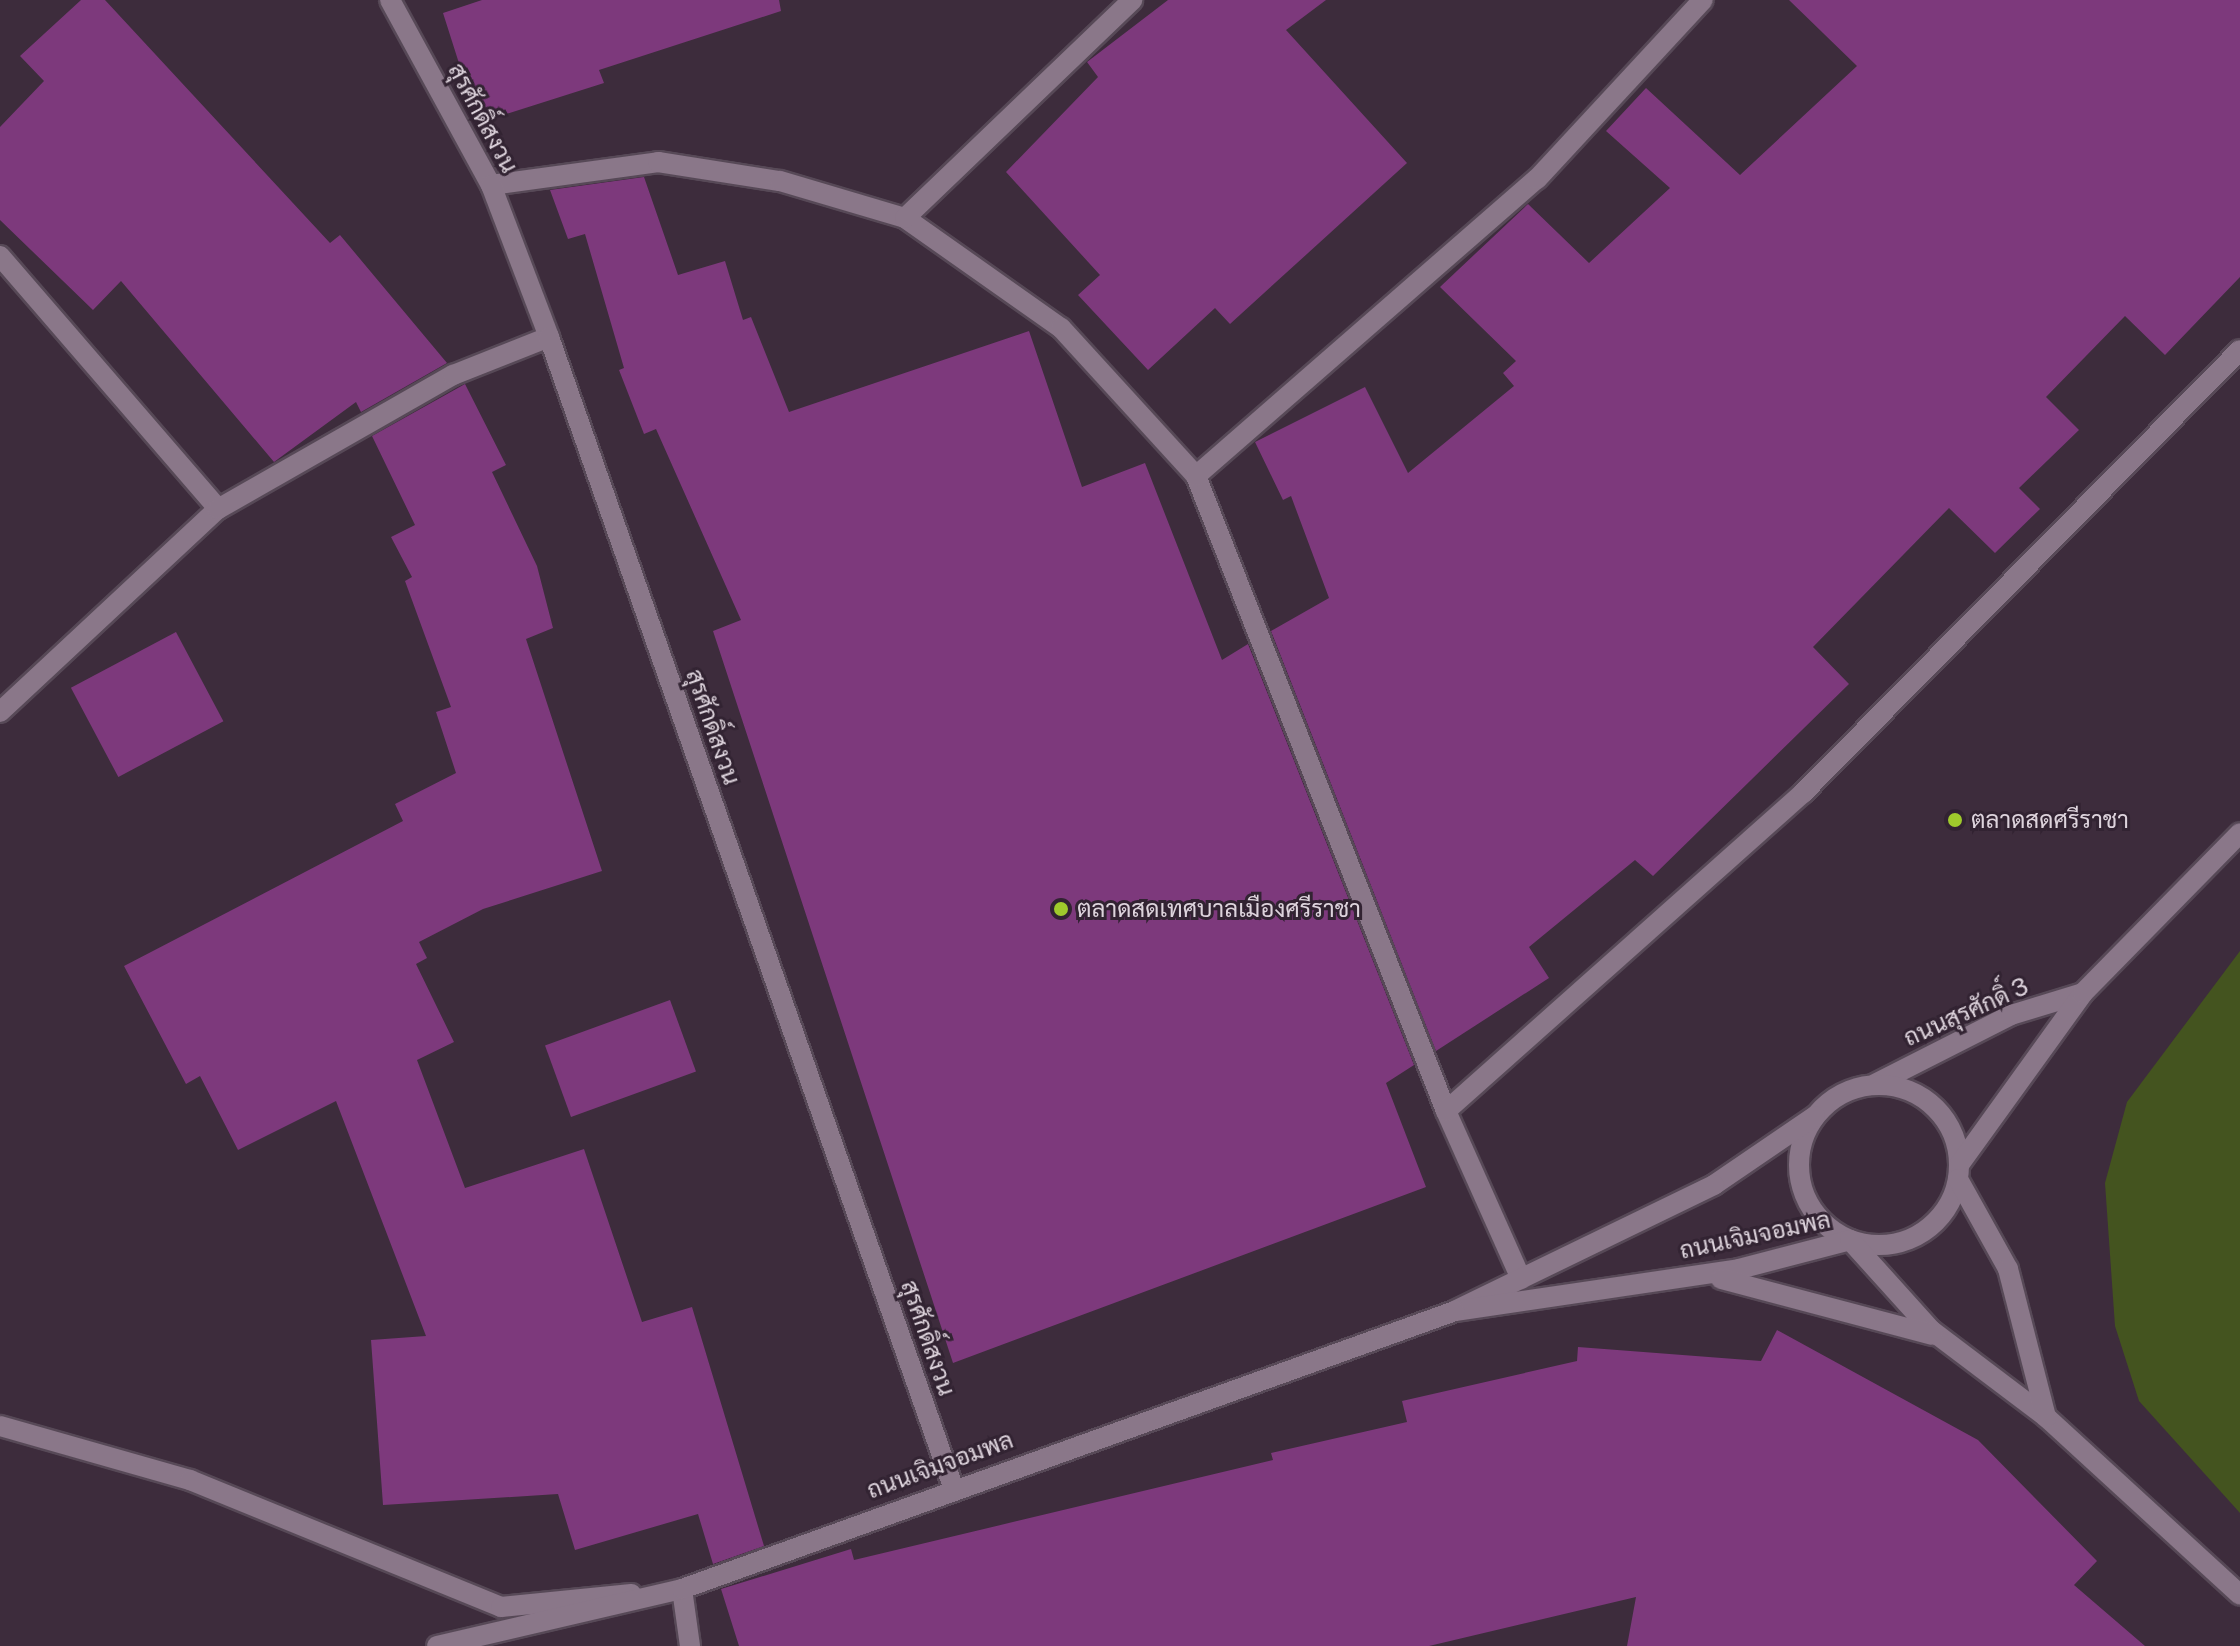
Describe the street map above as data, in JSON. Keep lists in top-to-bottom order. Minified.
{"streets":{"street":["สุรศักดิ์สงวน","ถนนสุรศักดิ์ 3","ถนนเจิมจอมพล"]},"crossings":[["สุรศักดิ์สงวน","ถนนเจิมจอมพล"],["ถนนสุรศักดิ์ 3","ถนนเจิมจอมพล"]],"places":["ตลาดสดศรีราชา","ตลาดสดเทศบาลเมืองศรีราชา"]}
